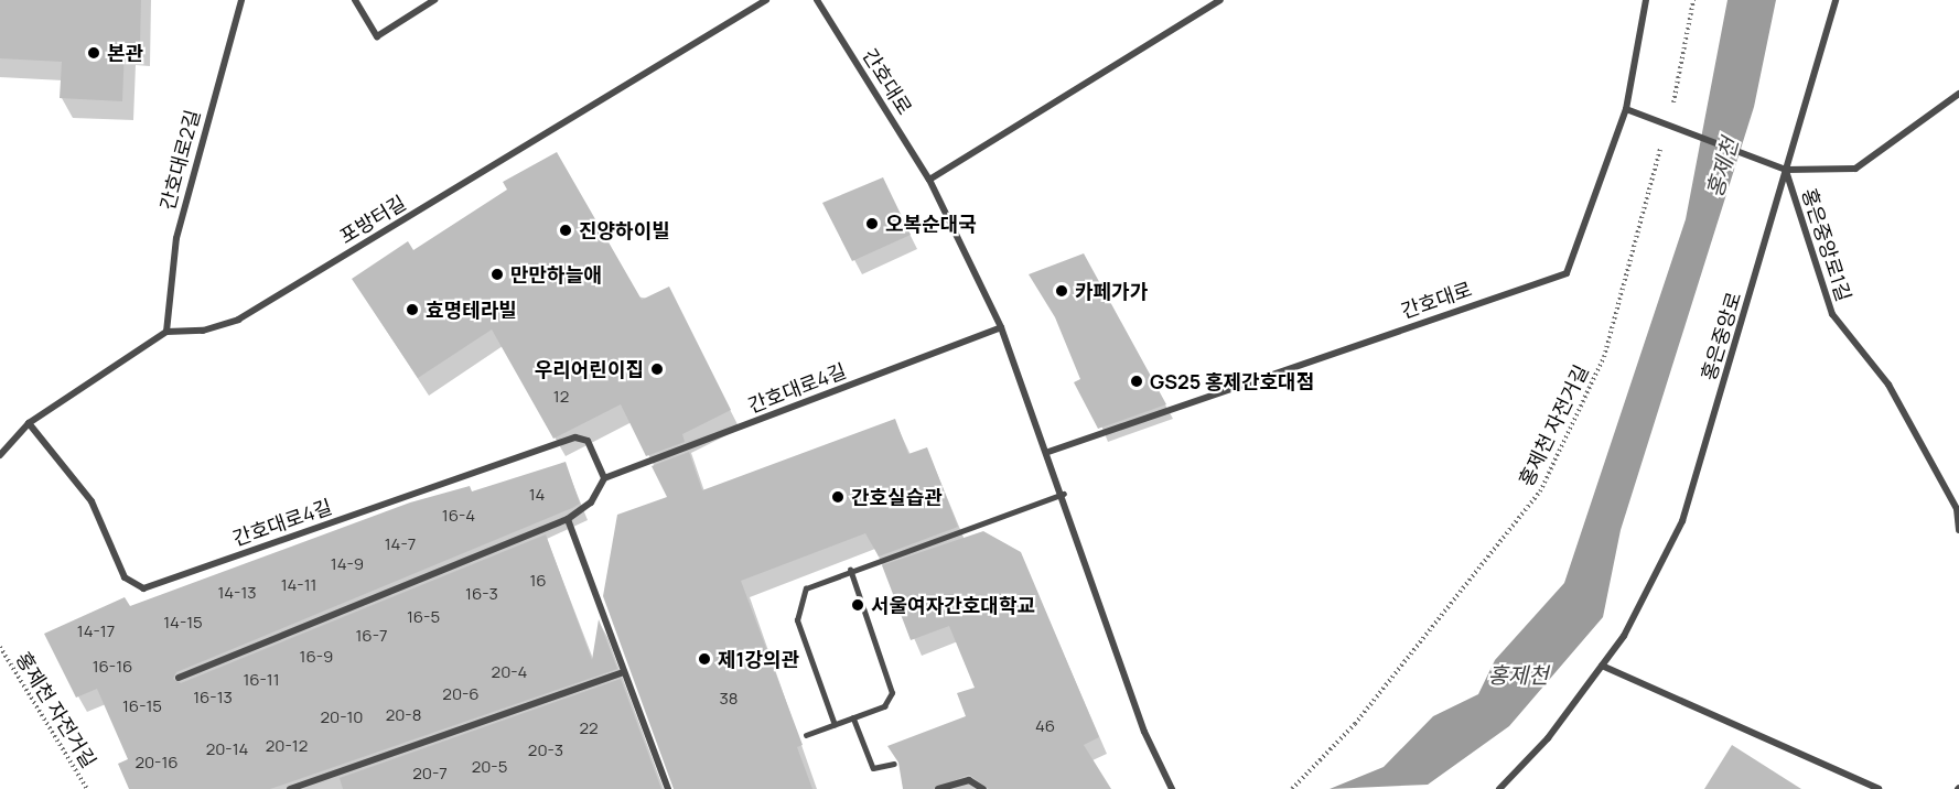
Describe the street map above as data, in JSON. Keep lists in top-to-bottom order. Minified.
{"streets":{"street":["간호대로","간호대로2길","포방터길","홍은중앙로1길","홍은중앙로","간호대로4길"],"path":["홍제천 자전거길"]},"crossings":[["간호대로","간호대로4길"],["간호대로2길","포방터길"],["홍은중앙로1길","홍은중앙로"]],"water":["홍제천"],"places":["본관","오복순대국","진양하이빌","만만하늘애","카페가가","효명테라빌","우리어린이집","GS25 홍제간호대점","간호실습관","서울여자간호대학교","제1강의관"],"house_numbers":["12","14","16-4","14-7","14-9","16","14-11","14-13","16-3","16-5","14-15","14-17","16-7","16-9","16-16","20-4","16-11","20-6","16-13","38","16-15","20-8","20-10","46","22","20-12","20-14","20-3","20-16","20-5","20-7"]}
